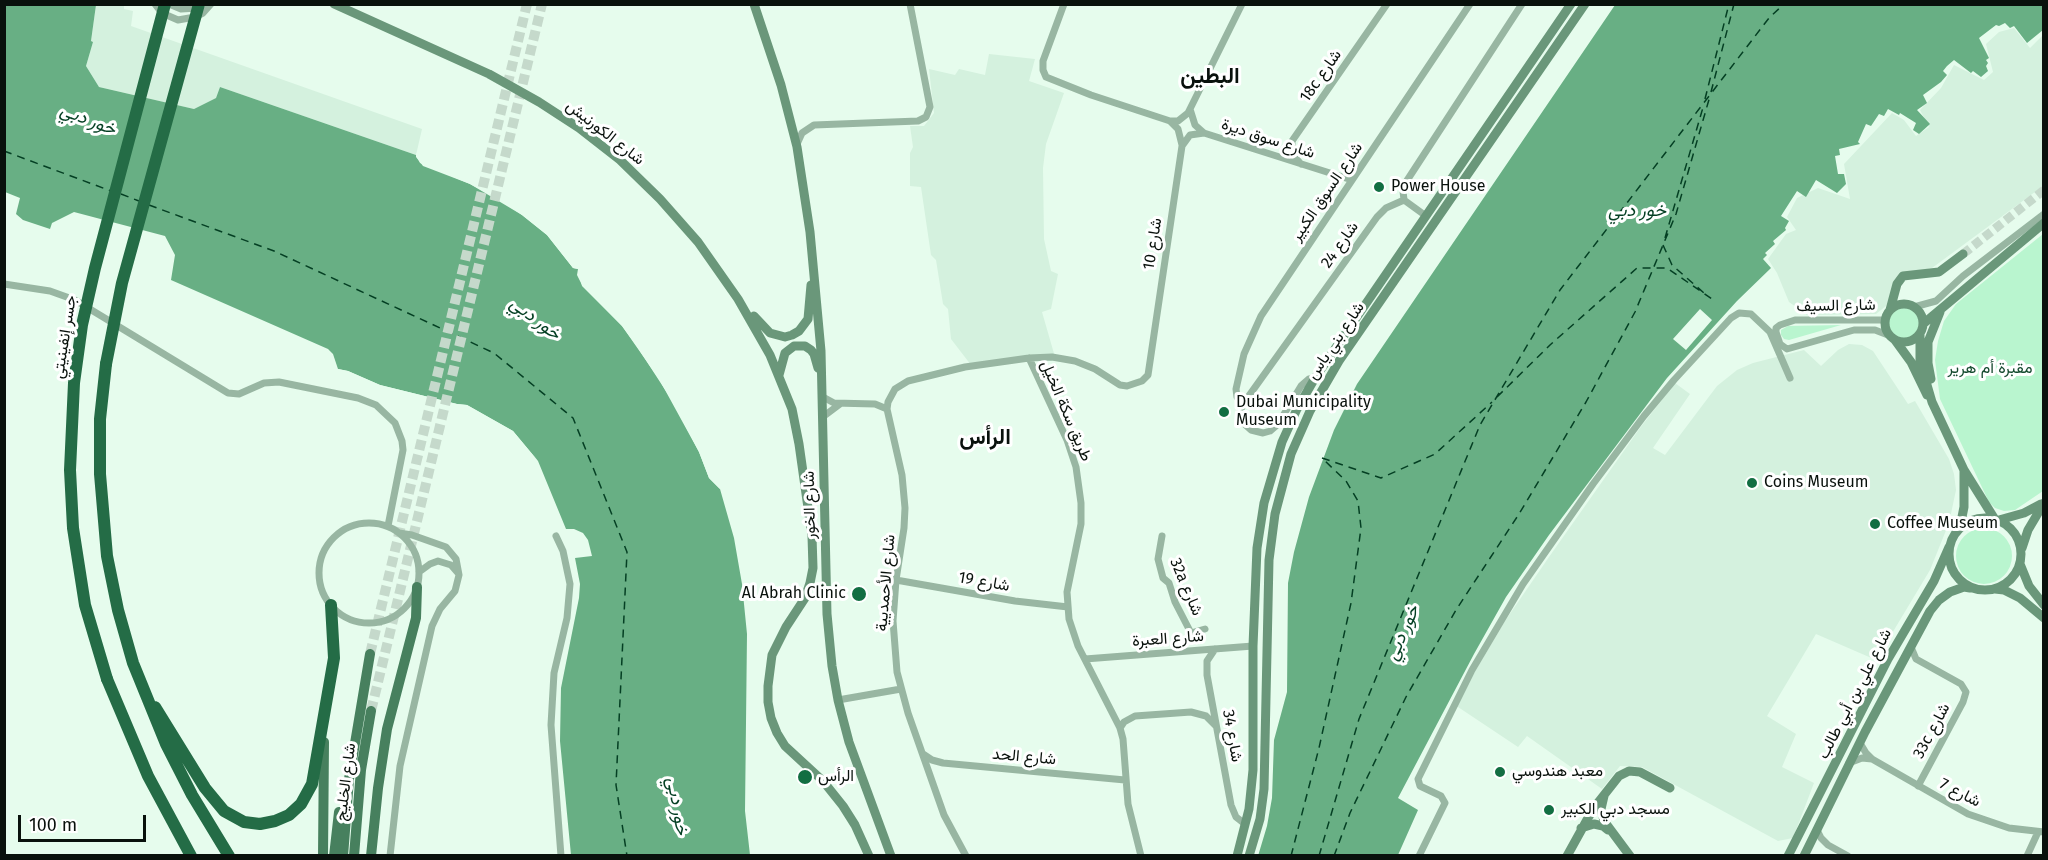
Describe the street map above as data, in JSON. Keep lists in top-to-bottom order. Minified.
{"streets":{"highway":["جسر إنفينيتي"],"main road":["شارع الكورنيش","شارع السيف","شارع بني ياس","شارع الخور","شارع علي بن أبي طالب","شارع الخليج"],"street":["18c شارع","شارع سوق ديرة","شارع السوق الكبير","شارع 10","شارع 24","طريق سكة الخيل","شارع 19","شارع الأحمديية","32a شارع","شارع العبرة","33c شارع","شارع 34","شارع الحد","شارع 7"]},"crossings":[["18c شارع","شارع سوق ديرة"],["شارع سوق ديرة","شارع السوق الكبير"],["شارع السوق الكبير","شارع 24"],["شارع 10","طريق سكة الخيل"],["شارع بني ياس","شارع العبرة"],["شارع بني ياس","شارع 34"],["طريق سكة الخيل","شارع 19"],["طريق سكة الخيل","شارع العبرة"],["طريق سكة الخيل","شارع الحد"],["شارع 19","شارع الأحمديية"],["شارع الأحمديية","شارع الحد"],["شارع العبرة","شارع 34"],["33c شارع","شارع 7"]],"districts":["البطين","الرأس"],"water":["خور دبي"],"parks":["مقبرة أم هرير"],"places":["Power House","Dubai Municipality Museum","Coins Museum","Coffee Museum","Al Abrah Clinic","معبد هندوسي","الرأس","مسجد دبي الكبير"],"scale_bar":"100 m"}
